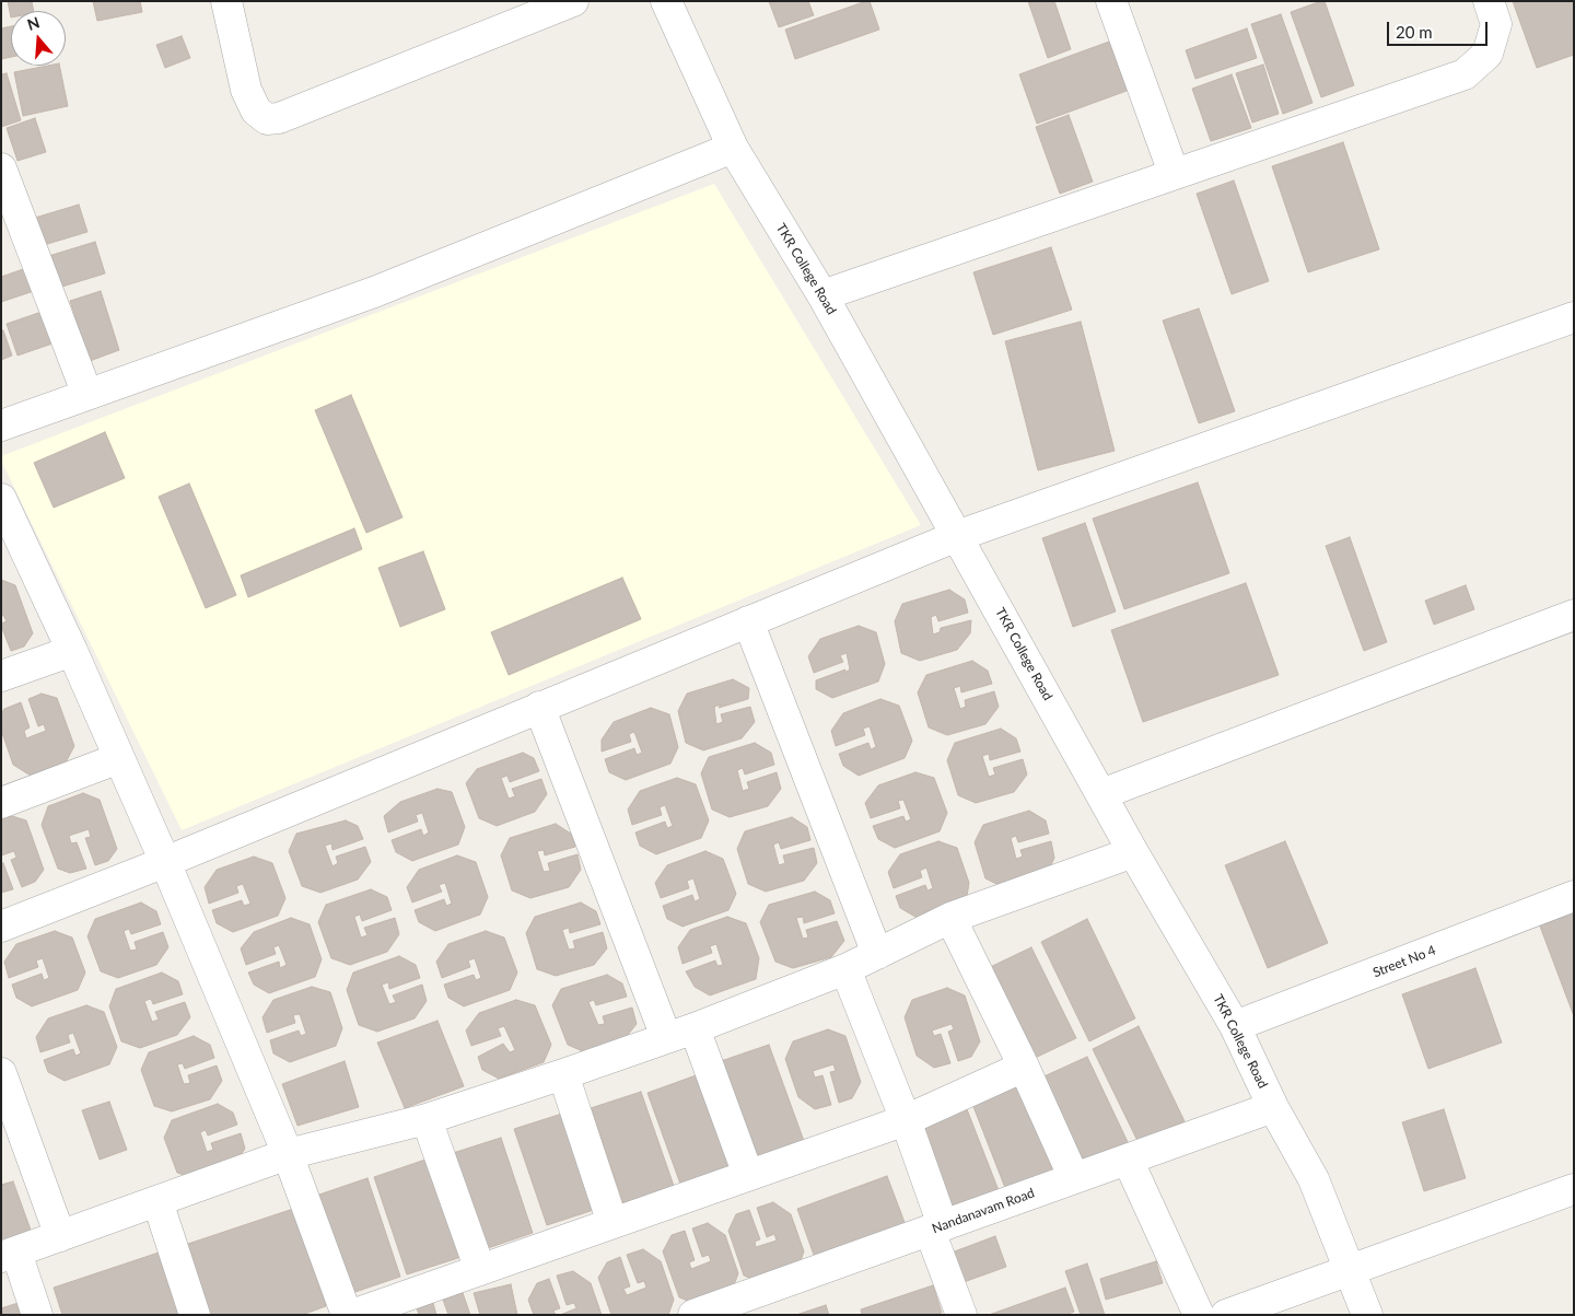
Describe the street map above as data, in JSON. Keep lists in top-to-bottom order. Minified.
{"streets":{"street":["TKR College Road","Street No 4","Nandanavam Road"]},"crossings":[["TKR College Road","Street No 4"],["TKR College Road","Nandanavam Road"]],"scale_bar":"20 m","north":"top"}
